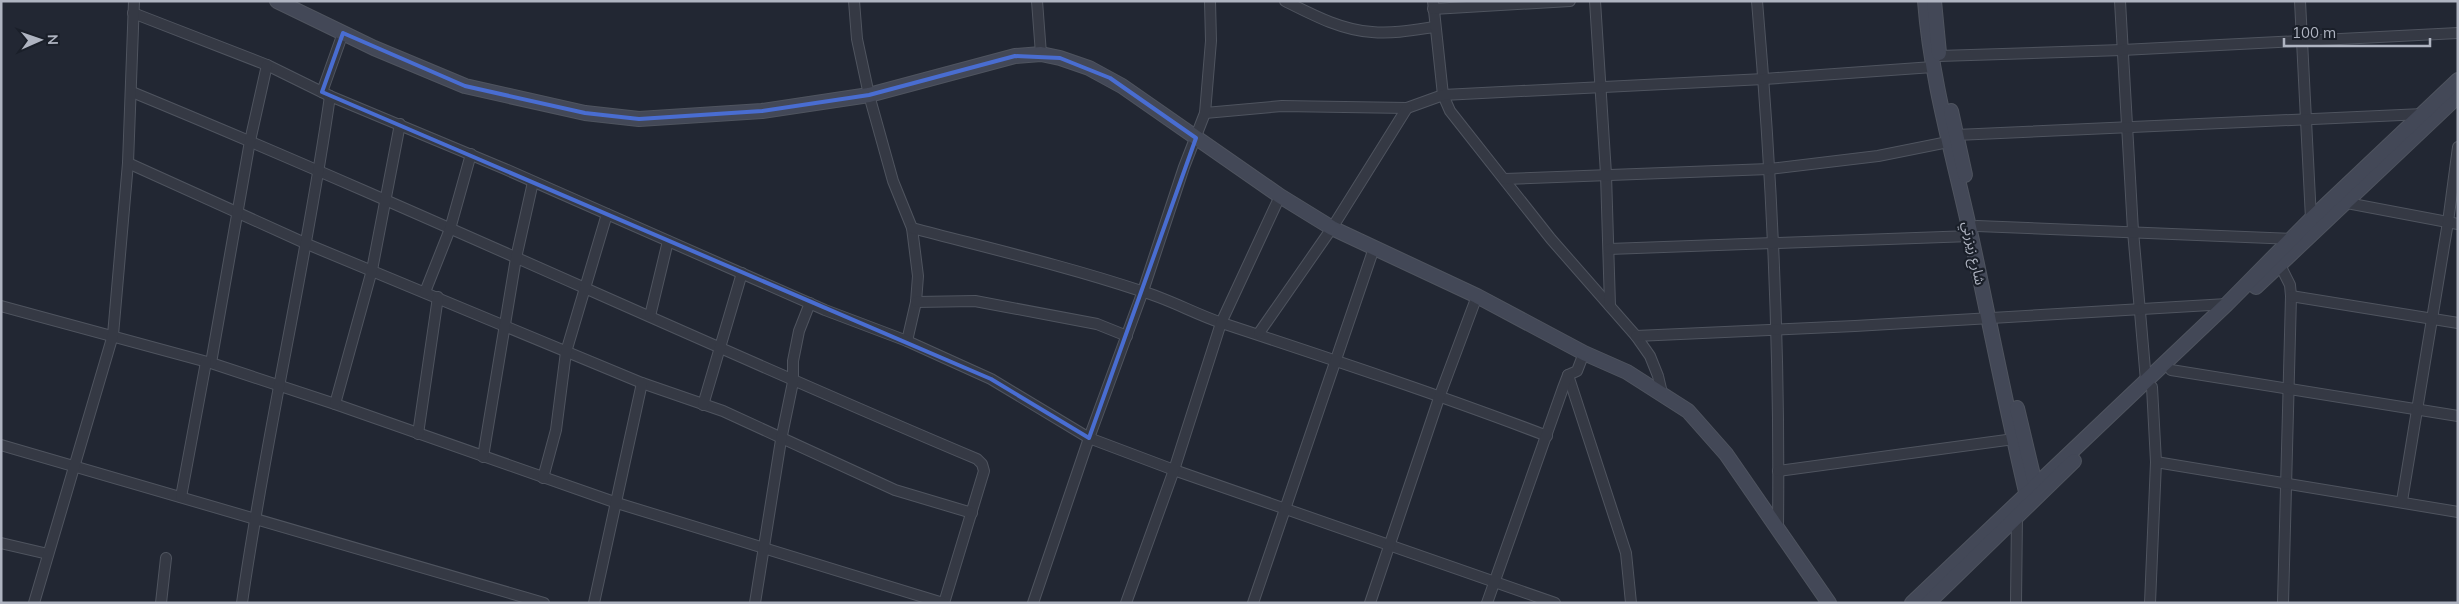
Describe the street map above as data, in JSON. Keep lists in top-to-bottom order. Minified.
{"streets":{"street":["شارع زيزرتي"]},"scale_bar":"100 m","north":"right"}
